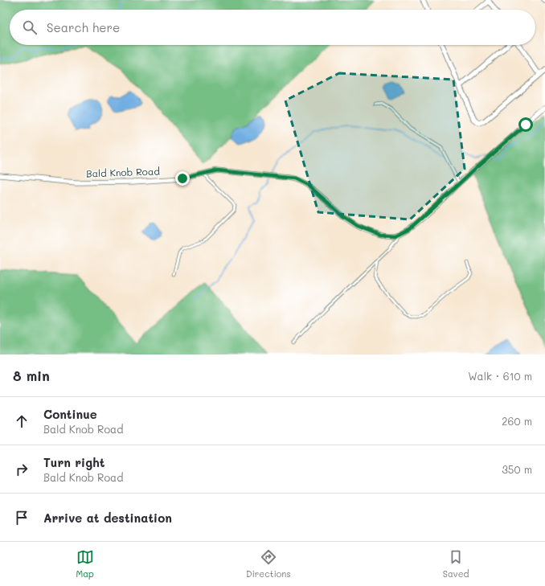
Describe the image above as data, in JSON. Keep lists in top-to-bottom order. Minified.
{"streets":{"street":["Bald Knob Road"]},"page":{"search":"Search here","heading":["8 min","Walk · 610 m"],"list":[["Continue","Bald Knob Road","260 m"],["Turn right","Bald Knob Road","350 m"],"Arrive at destination"],"nav":["Map","Directions","Saved"]}}
